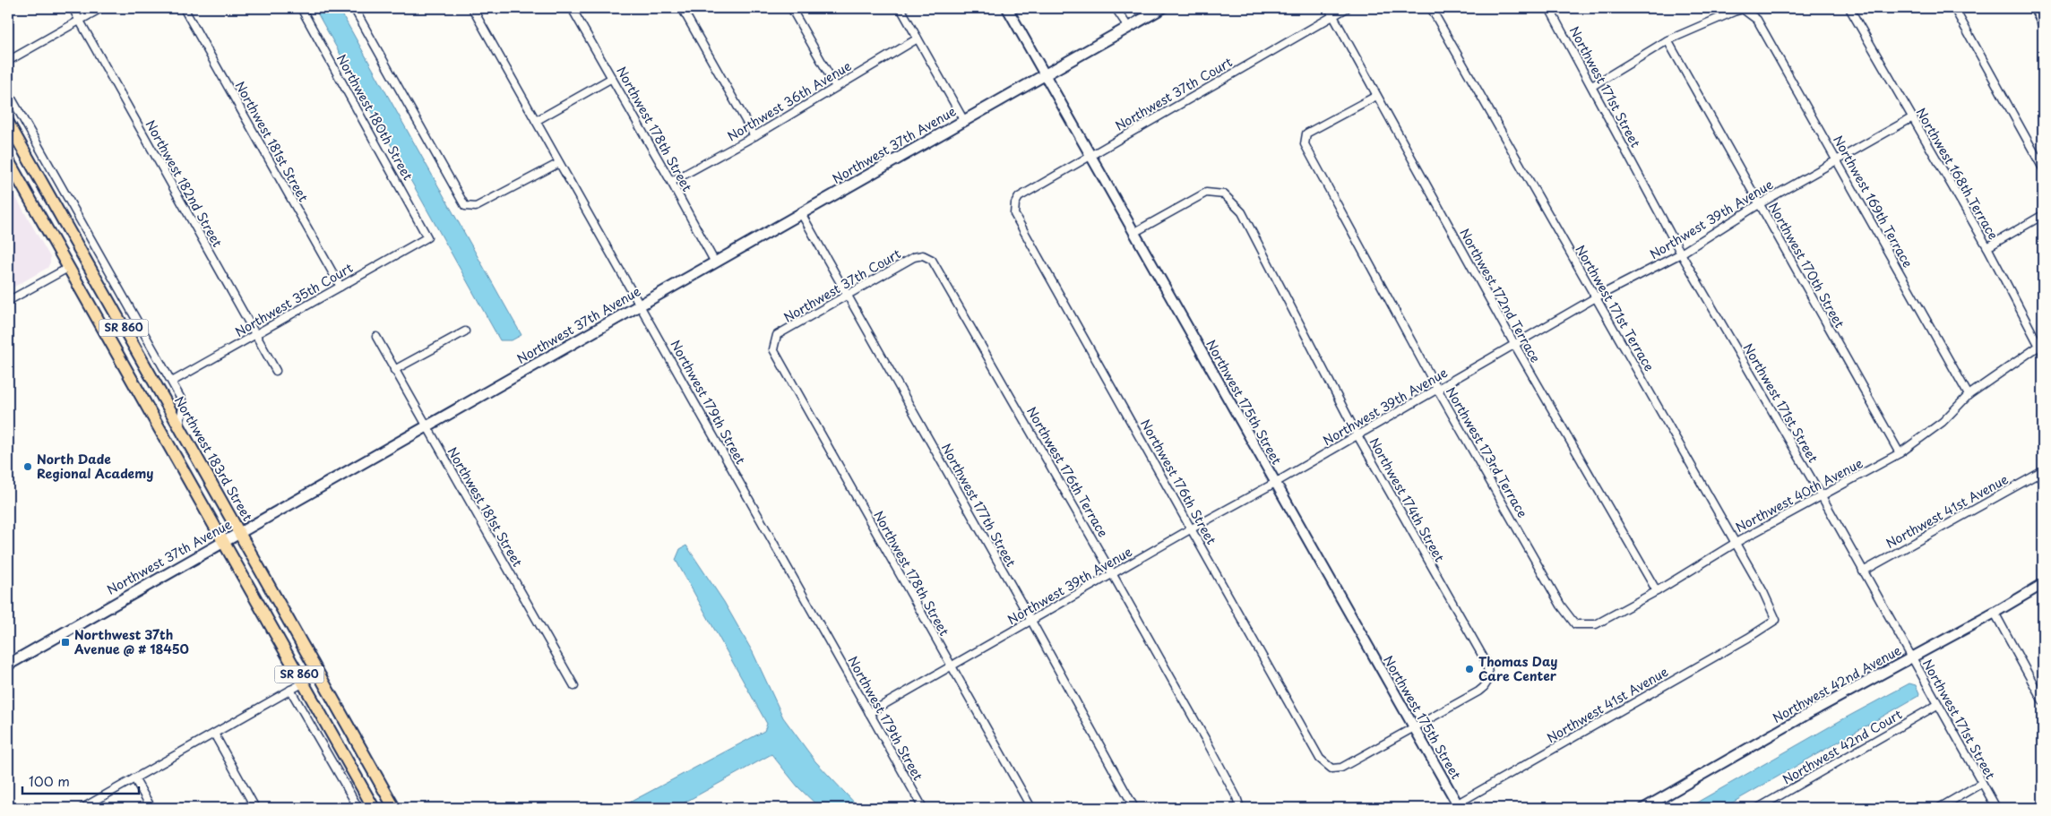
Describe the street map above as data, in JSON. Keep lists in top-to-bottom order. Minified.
{"streets":{"main road":["Northwest 37th Avenue","SR 860","Northwest 183rd Street"],"street":["Northwest 171st Street","Northwest 37th Court","Northwest 36th Avenue","Northwest 180th Street","Northwest 178th Street","Northwest 181st Street","Northwest 168th Terrace","Northwest 182nd Street","Northwest 169th Terrace","Northwest 39th Avenue","Northwest 170th Street","Northwest 172nd Terrace","Northwest 35th Court","Northwest 171st Terrace","Northwest 179th Street","Northwest 175th Street","Northwest 173rd Terrace","Northwest 176th Terrace","Northwest 176th Street","Northwest 40th Avenue","Northwest 174th Street","Northwest 177th Street","Northwest 41st Avenue","Northwest 42nd Avenue","Northwest 42nd Court"]},"crossings":[["Northwest 171st Street","Northwest 39th Avenue"],["Northwest 171st Street","Northwest 40th Avenue"],["Northwest 171st Street","Northwest 41st Avenue"],["Northwest 171st Street","Northwest 42nd Avenue"],["Northwest 171st Street","Northwest 42nd Court"],["Northwest 37th Court","Northwest 178th Street"],["Northwest 37th Court","Northwest 172nd Terrace"],["Northwest 37th Court","Northwest 175th Street"],["Northwest 37th Court","Northwest 176th Terrace"],["Northwest 37th Court","Northwest 176th Street"],["Northwest 37th Court","Northwest 177th Street"],["Northwest 36th Avenue","Northwest 178th Street"],["Northwest 180th Street","Northwest 35th Court"],["Northwest 178th Street","Northwest 37th Avenue"],["Northwest 178th Street","Northwest 39th Avenue"],["Northwest 181st Street","Northwest 37th Avenue"],["Northwest 181st Street","Northwest 35th Court"],["Northwest 37th Avenue","SR 860"],["Northwest 37th Avenue","Northwest 179th Street"],["Northwest 37th Avenue","Northwest 175th Street"],["Northwest 37th Avenue","Northwest 183rd Street"],["Northwest 37th Avenue","Northwest 177th Street"],["Northwest 168th Terrace","Northwest 39th Avenue"],["Northwest 168th Terrace","Northwest 40th Avenue"],["Northwest 182nd Street","Northwest 35th Court"],["Northwest 169th Terrace","Northwest 39th Avenue"],["Northwest 169th Terrace","Northwest 170th Street"],["Northwest 169th Terrace","Northwest 40th Avenue"],["Northwest 39th Avenue","Northwest 170th Street"],["Northwest 39th Avenue","Northwest 172nd Terrace"],["Northwest 39th Avenue","Northwest 171st Terrace"],["Northwest 39th Avenue","Northwest 179th Street"],["Northwest 39th Avenue","Northwest 175th Street"],["Northwest 39th Avenue","Northwest 173rd Terrace"],["Northwest 39th Avenue","Northwest 176th Terrace"],["Northwest 39th Avenue","Northwest 176th Street"],["Northwest 39th Avenue","Northwest 174th Street"],["Northwest 39th Avenue","Northwest 177th Street"],["Northwest 170th Street","Northwest 40th Avenue"],["Northwest 172nd Terrace","Northwest 173rd Terrace"],["Northwest 172nd Terrace","Northwest 40th Avenue"],["Northwest 171st Terrace","Northwest 40th Avenue"],["Northwest 171st Terrace","Northwest 41st Avenue"],["Northwest 175th Street","Northwest 176th Street"],["Northwest 175th Street","Northwest 174th Street"],["Northwest 175th Street","Northwest 41st Avenue"],["Northwest 173rd Terrace","Northwest 40th Avenue"],["Northwest 176th Street","Northwest 174th Street"]],"places":{"other":["North Dade Regional Academy","Thomas Day Care Center"],"transit":["Northwest 37th Avenue @ # 18450"]},"scale_bar":"100 m"}
